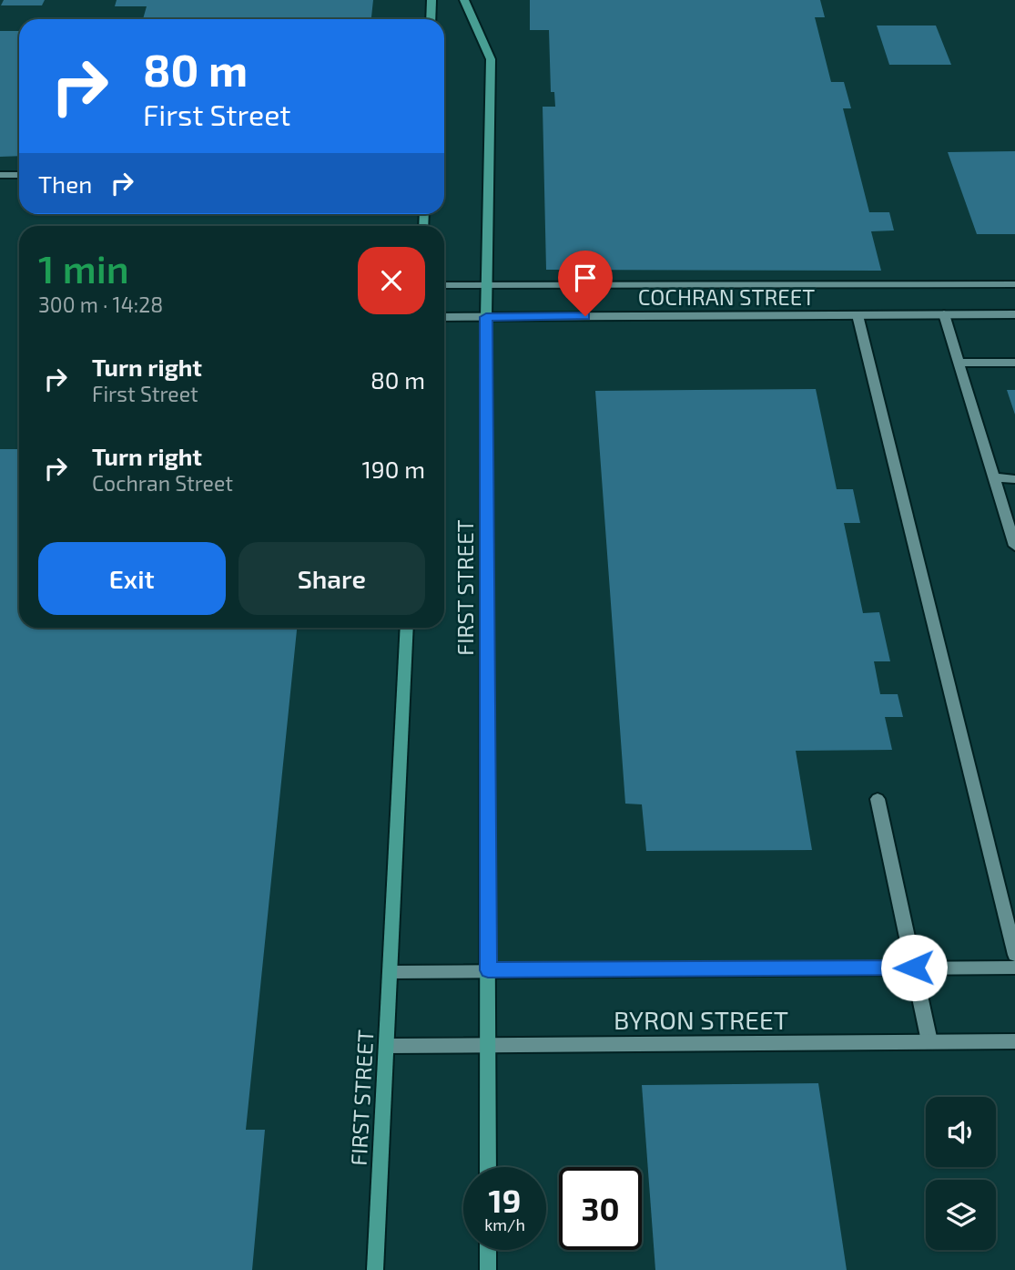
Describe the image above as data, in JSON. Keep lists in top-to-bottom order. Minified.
{"streets":{"street":["COCHRAN STREET","FIRST STREET","BYRON STREET"]},"crossings":[["COCHRAN STREET","FIRST STREET"],["FIRST STREET","BYRON STREET"]],"page":{"turn":["80 m","First Street"],"then":"Then","heading":["1 min","300 m · 14:28"],"list":[{"name":"Turn right","note":"First Street","value":"80 m"},{"name":"Turn right","note":"Cochran Street","value":"190 m"}],"buttons":["Exit","Share"],"speed":"19 km/h","limit":"30"}}
